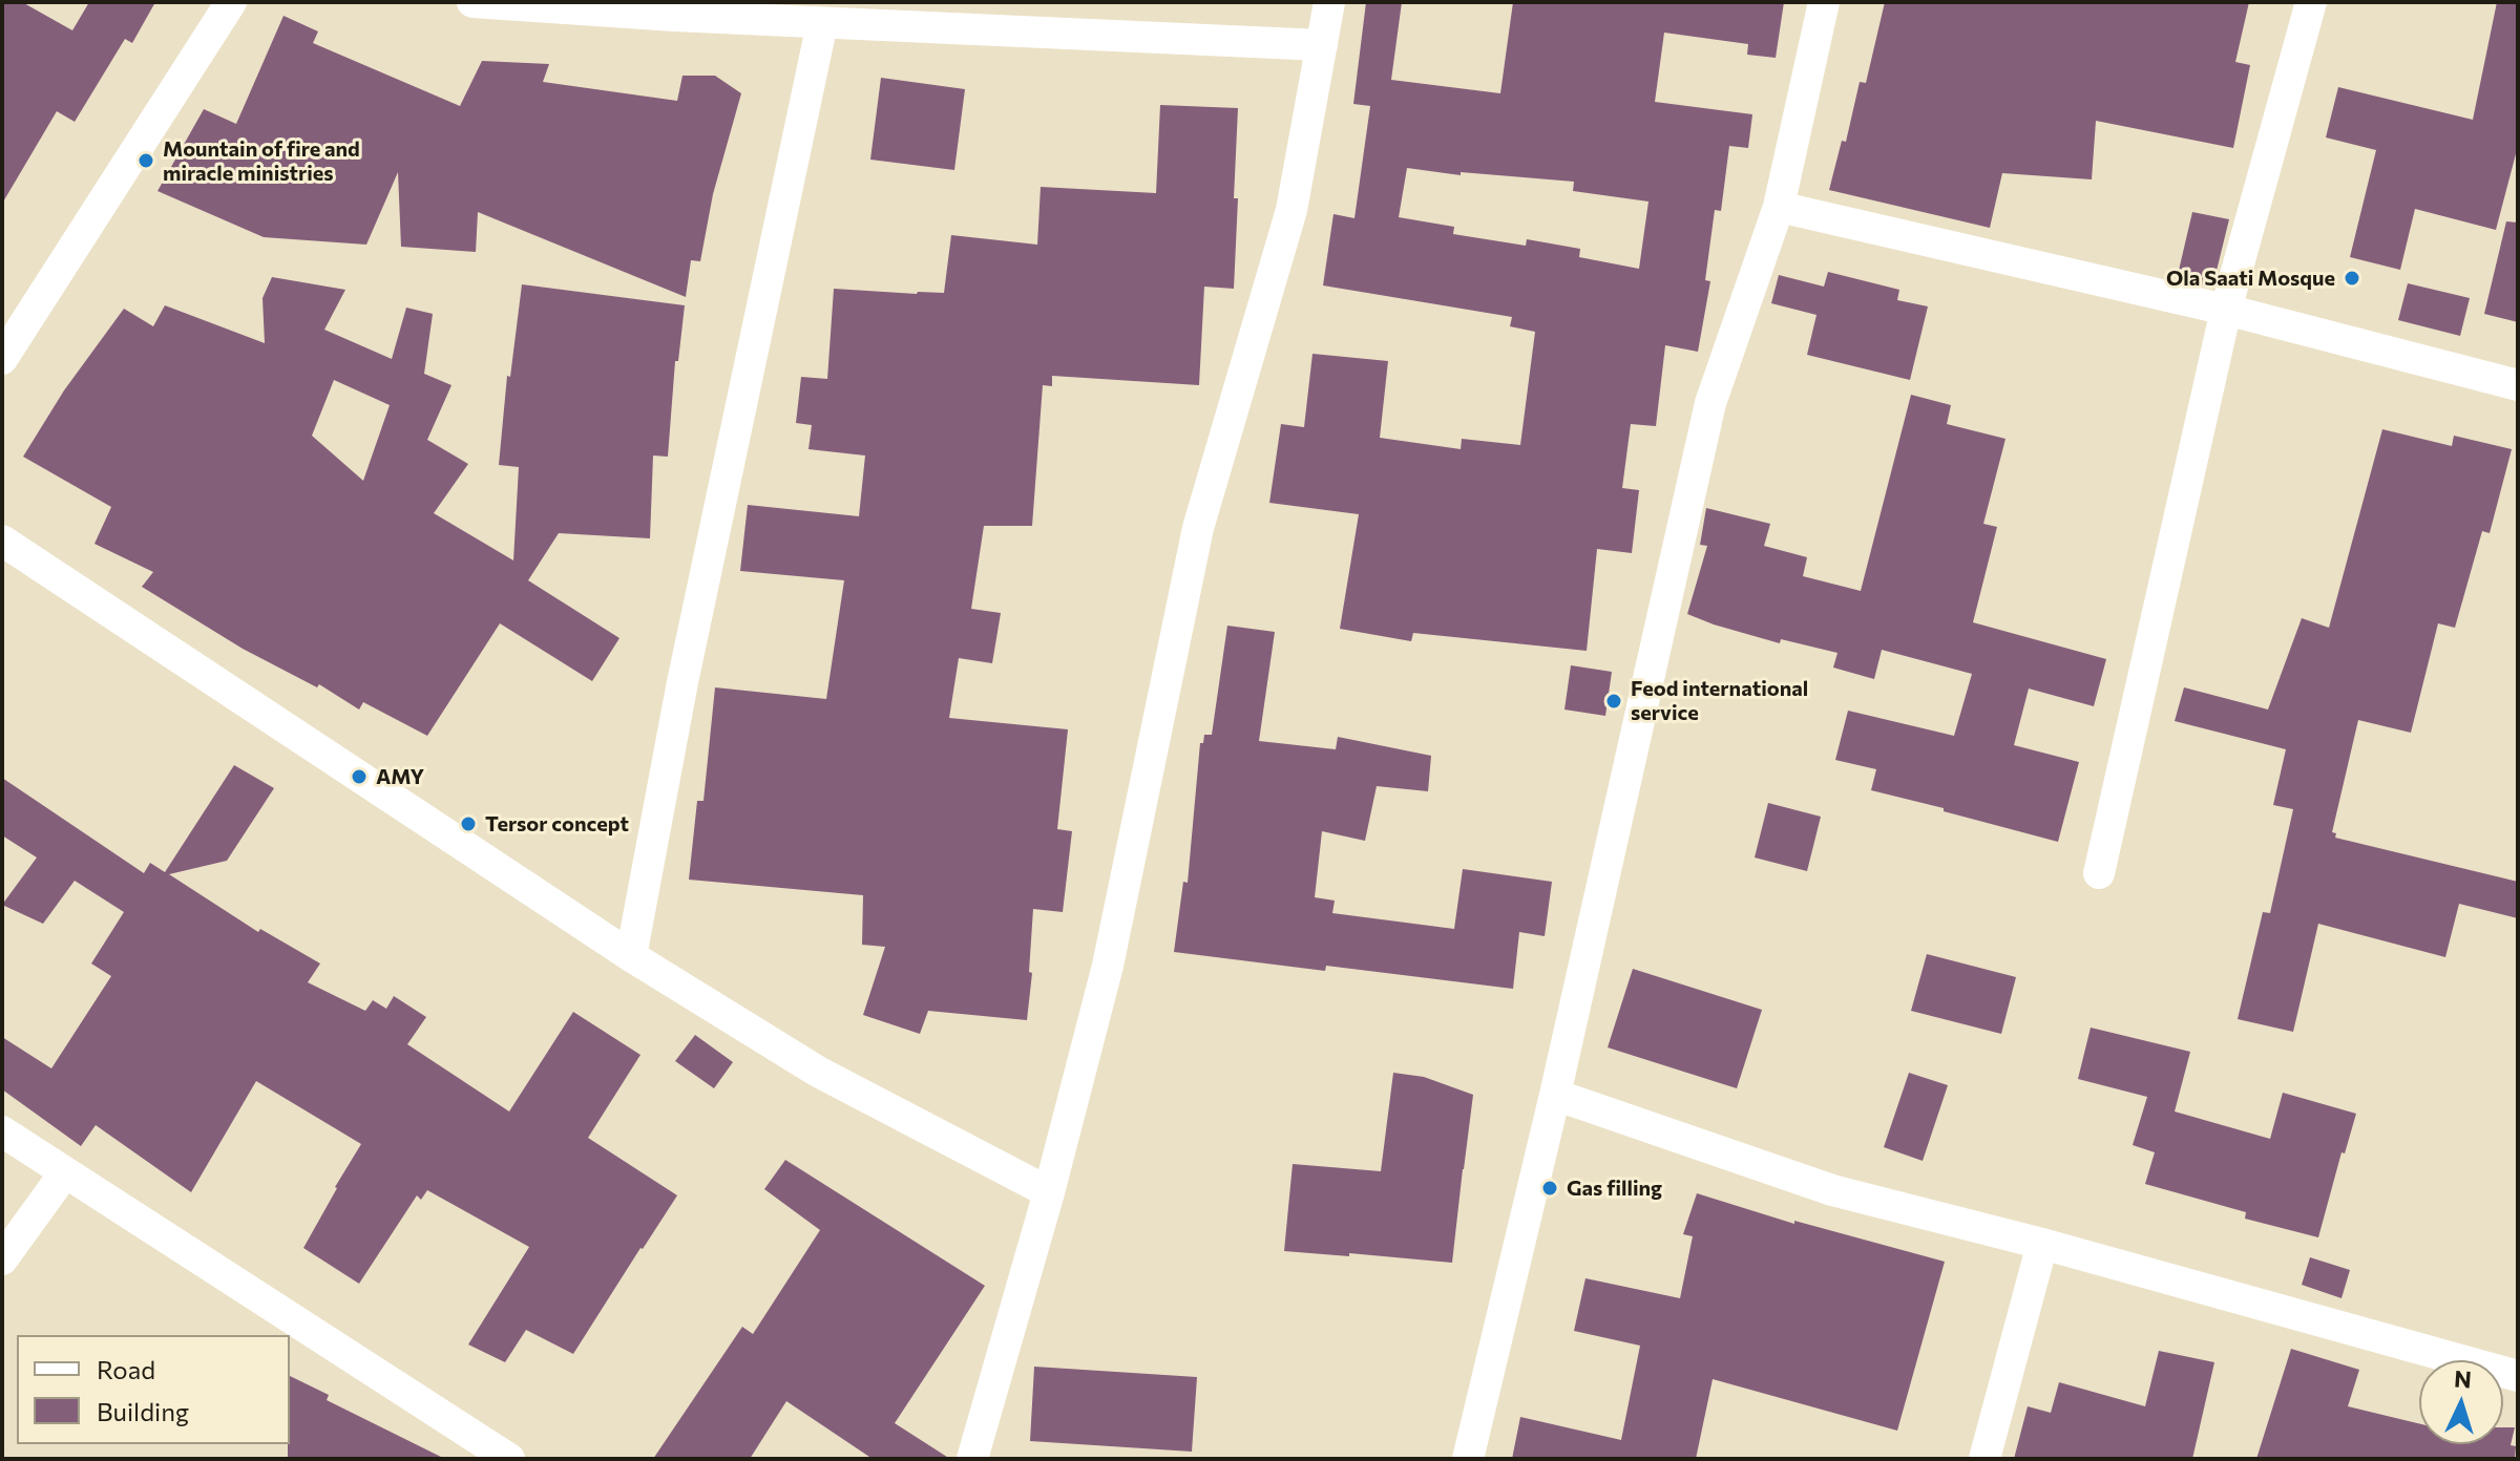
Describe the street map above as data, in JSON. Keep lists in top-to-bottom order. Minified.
{"places":["Mountain of fire and miracle ministries","Ola Saati Mosque","Feod international service","AMY","Tersor concept","Gas filling"],"legend":["Road","Building"],"north":"top"}
